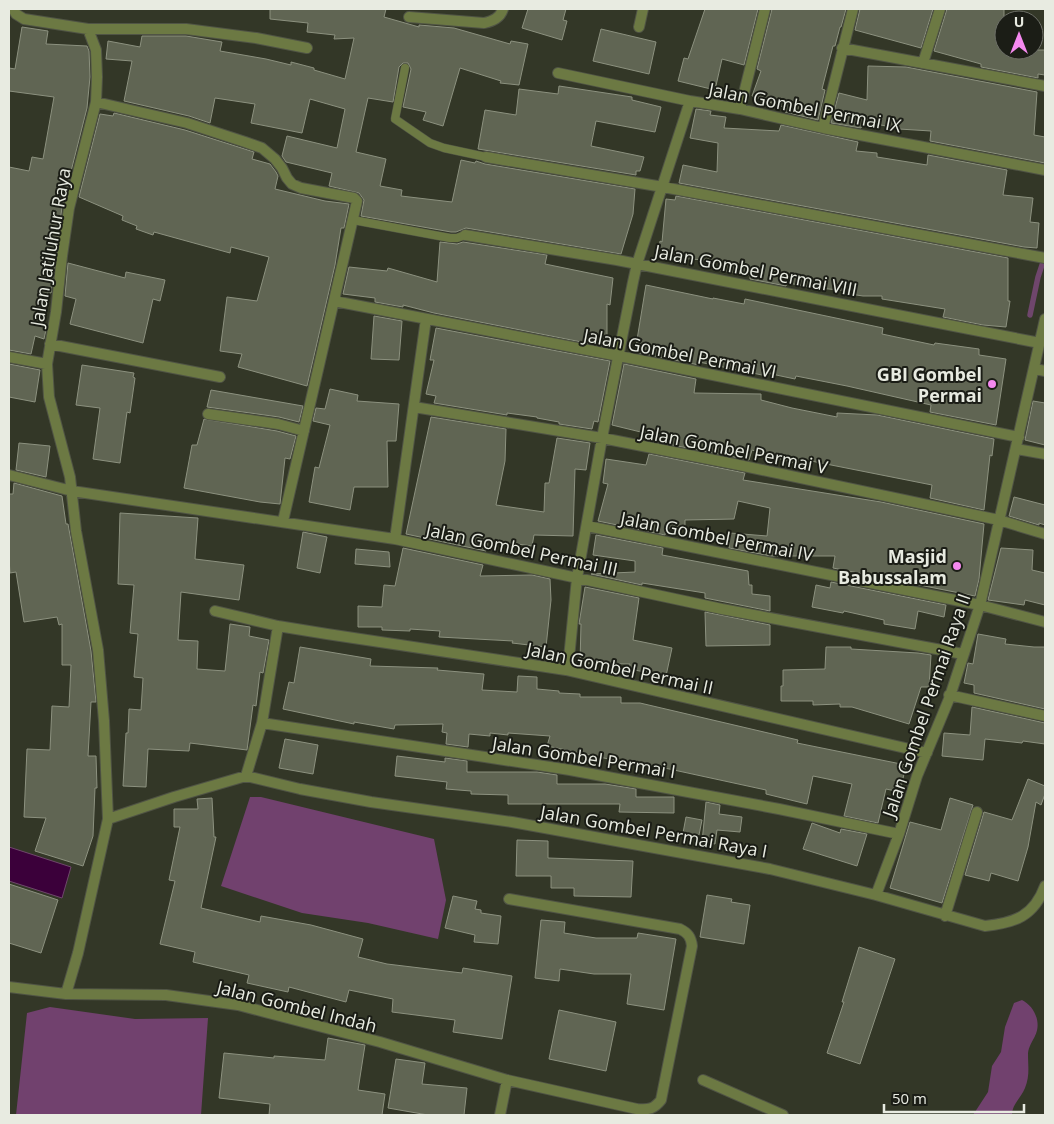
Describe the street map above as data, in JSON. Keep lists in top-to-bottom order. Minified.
{"streets":{"street":["Jalan Gombel Permai IX","Jalan Jatiluhur Raya","Jalan Gombel Permai VIII","Jalan Gombel Permai VI","Jalan Gombel Permai V","Jalan Gombel Permai IV","Jalan Gombel Permai III","Jalan Gombel Permai II","Jalan Gombel Permai Raya II","Jalan Gombel Permai I","Jalan Gombel Permai Raya I","Jalan Gombel Indah"]},"crossings":[["Jalan Jatiluhur Raya","Jalan Gombel Permai III"],["Jalan Jatiluhur Raya","Jalan Gombel Indah"],["Jalan Gombel Permai VIII","Jalan Gombel Permai Raya II"],["Jalan Gombel Permai VI","Jalan Gombel Permai Raya II"],["Jalan Gombel Permai V","Jalan Gombel Permai Raya II"],["Jalan Gombel Permai IV","Jalan Gombel Permai Raya II"],["Jalan Gombel Permai III","Jalan Gombel Permai Raya II"],["Jalan Gombel Permai II","Jalan Gombel Permai Raya II"],["Jalan Gombel Permai Raya II","Jalan Gombel Permai I"],["Jalan Gombel Permai Raya II","Jalan Gombel Permai Raya I"]],"places":["GBI Gombel Permai","Masjid Babussalam"],"scale_bar":"50 m","north":"top"}
